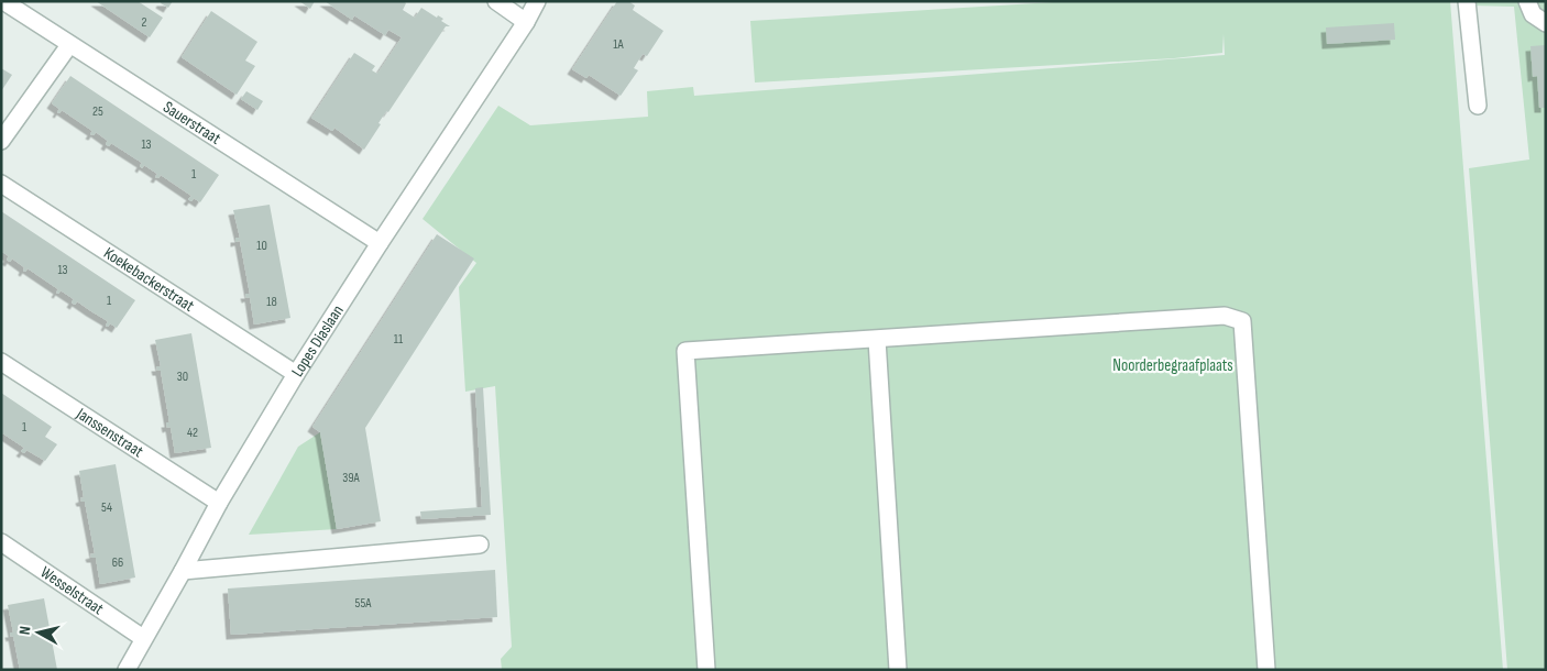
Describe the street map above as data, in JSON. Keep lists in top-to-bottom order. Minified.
{"streets":{"street":["Sauerstraat","Koekebackerstraat","Lopes Diaslaan","Janssenstraat","Wesselstraat"]},"crossings":[["Sauerstraat","Lopes Diaslaan"],["Koekebackerstraat","Lopes Diaslaan"],["Lopes Diaslaan","Janssenstraat"],["Lopes Diaslaan","Wesselstraat"]],"parks":["Noorderbegraafplaats"],"house_numbers":["2","1A","25","13","1","10","13","1","18","11","30","1","42","39A","54","66","55A"],"north":"left"}
